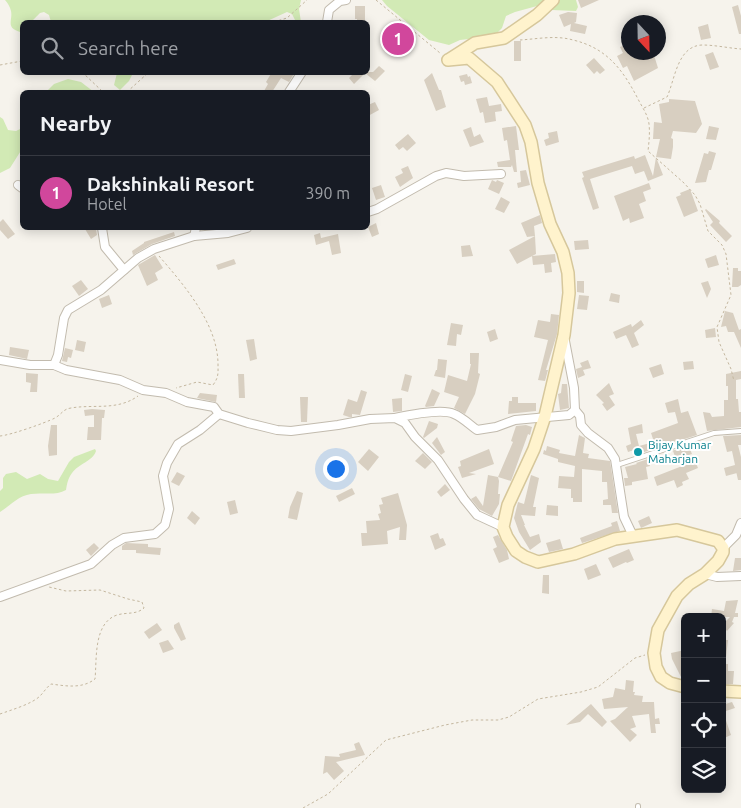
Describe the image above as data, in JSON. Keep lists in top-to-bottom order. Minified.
{"places":["Bijay Kumar Maharjan"],"north":"bottom","page":{"search":"Search here","pins":"1","heading":"Nearby","list":[{"mark":"1","name":"Dakshinkali Resort","note":"Hotel","value":"390 m"}],"map_buttons":["+","−"]}}
